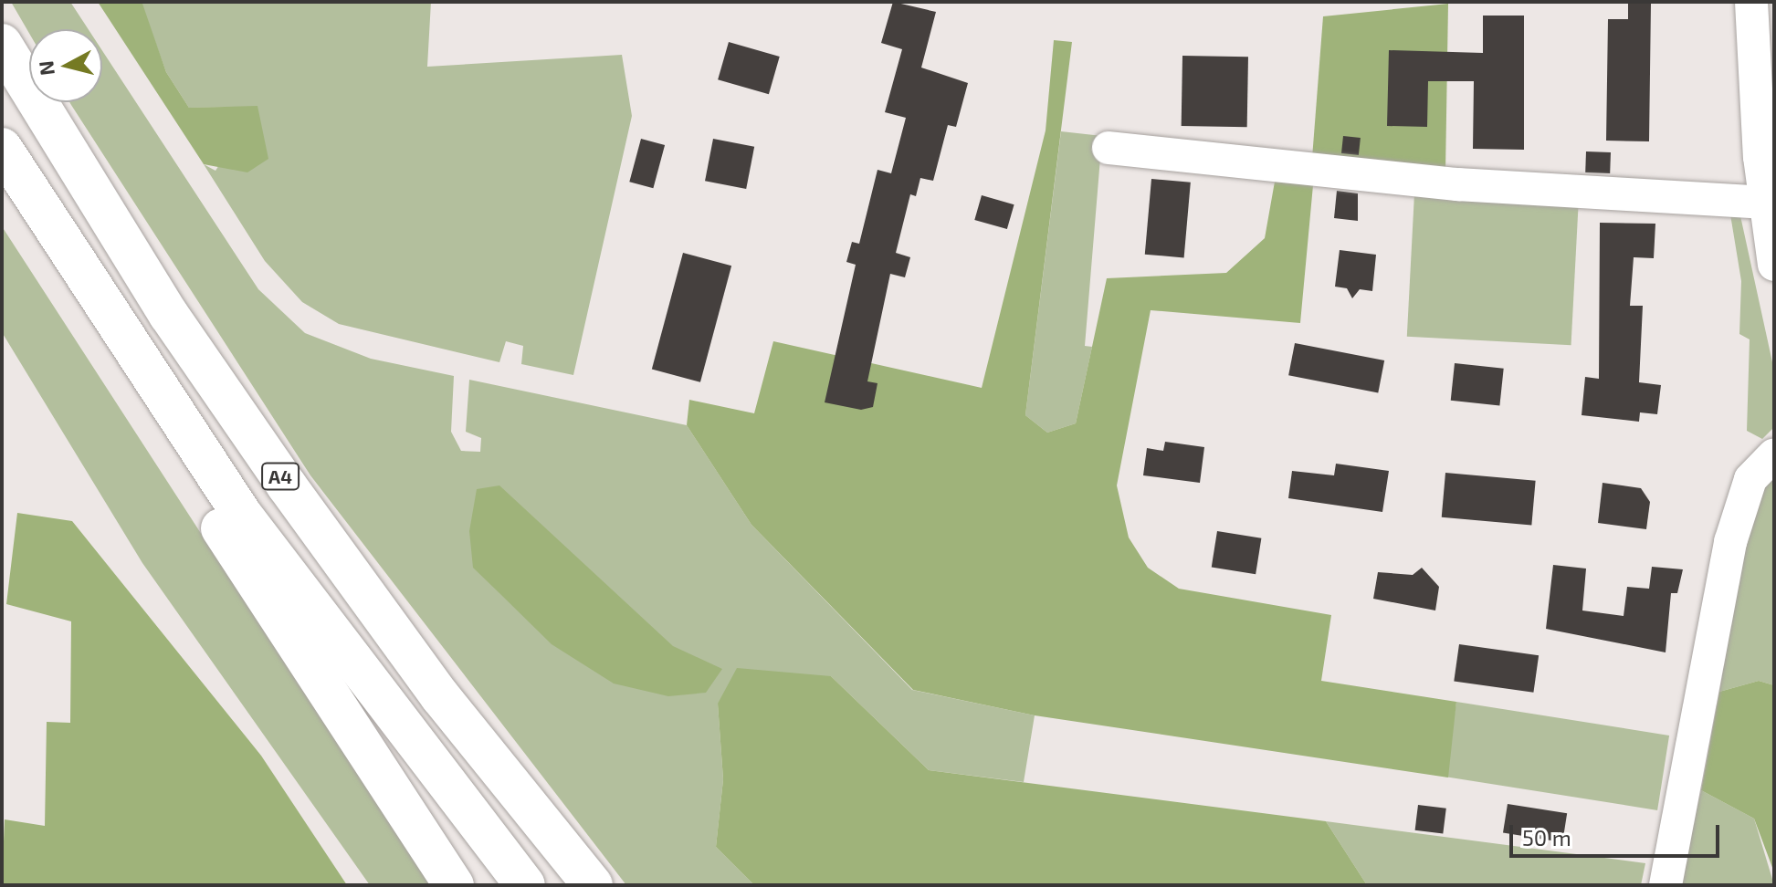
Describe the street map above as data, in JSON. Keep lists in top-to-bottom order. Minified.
{"streets":{"highway":["A4"]},"scale_bar":"50 m","north":"left"}
